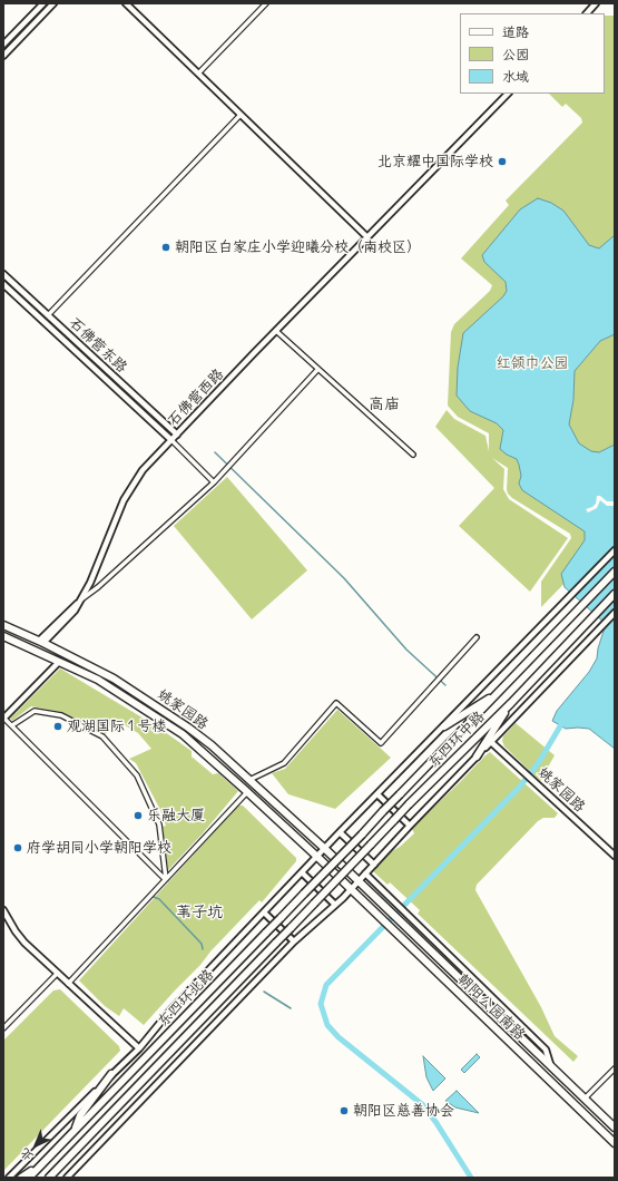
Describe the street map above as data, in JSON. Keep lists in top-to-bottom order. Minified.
{"streets":{"main road":["姚家园路","东四环中路","东四环北路","朝阳公园南路"],"street":["石佛营东路","石佛营西路"]},"crossings":[["石佛营东路","石佛营西路"],["石佛营西路","姚家园路"],["姚家园路","东四环中路"],["姚家园路","东四环北路"],["姚家园路","朝阳公园南路"],["东四环中路","东四环北路"],["东四环中路","朝阳公园南路"]],"districts":["高庙","苇子坑"],"parks":["红领巾公园"],"places":["北京耀中国际学校","朝阳区白家庄小学迎曦分校（南校区）","观湖国际 1 号楼","乐融大厦","府学胡同小学朝阳学校","朝阳区慈善协会"],"legend":["道路","公园","水域"],"north":"bottom left"}
